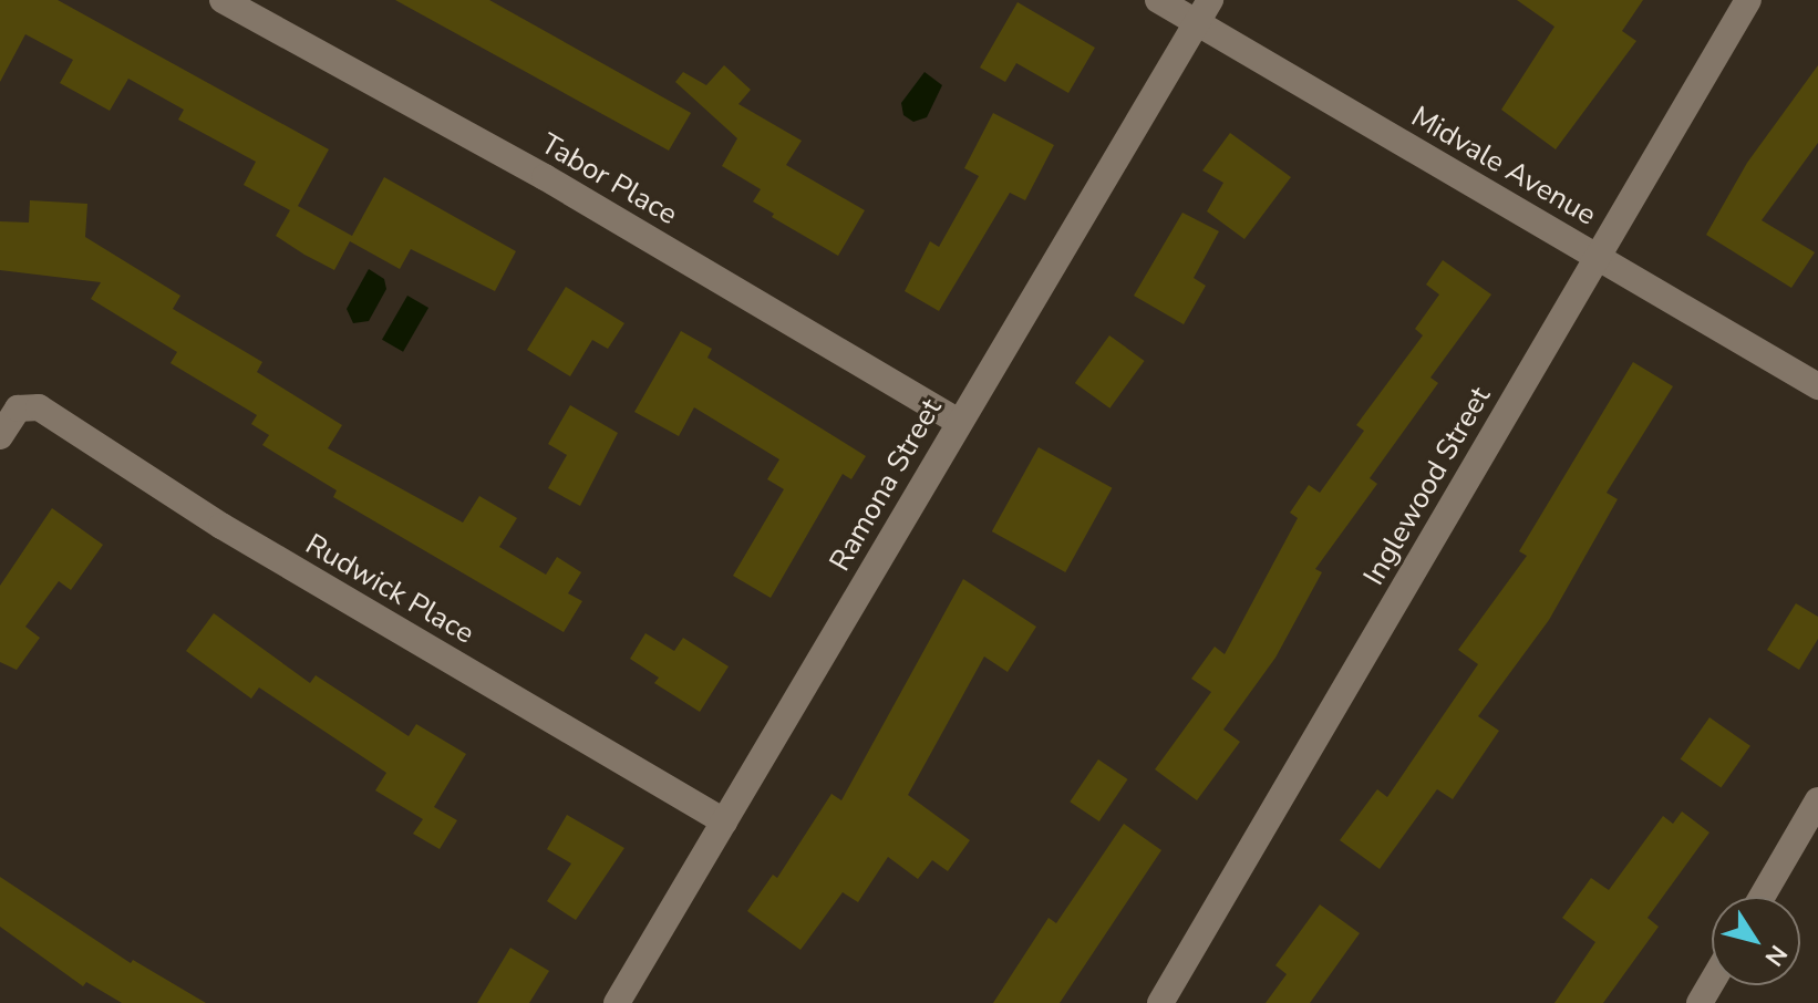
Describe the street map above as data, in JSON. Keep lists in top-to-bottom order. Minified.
{"streets":{"street":["Midvale Avenue","Tabor Place","Ramona Street","Inglewood Street","Rudwick Place"]},"crossings":[["Midvale Avenue","Ramona Street"],["Midvale Avenue","Inglewood Street"],["Tabor Place","Ramona Street"],["Ramona Street","Rudwick Place"]],"north":"bottom right"}
